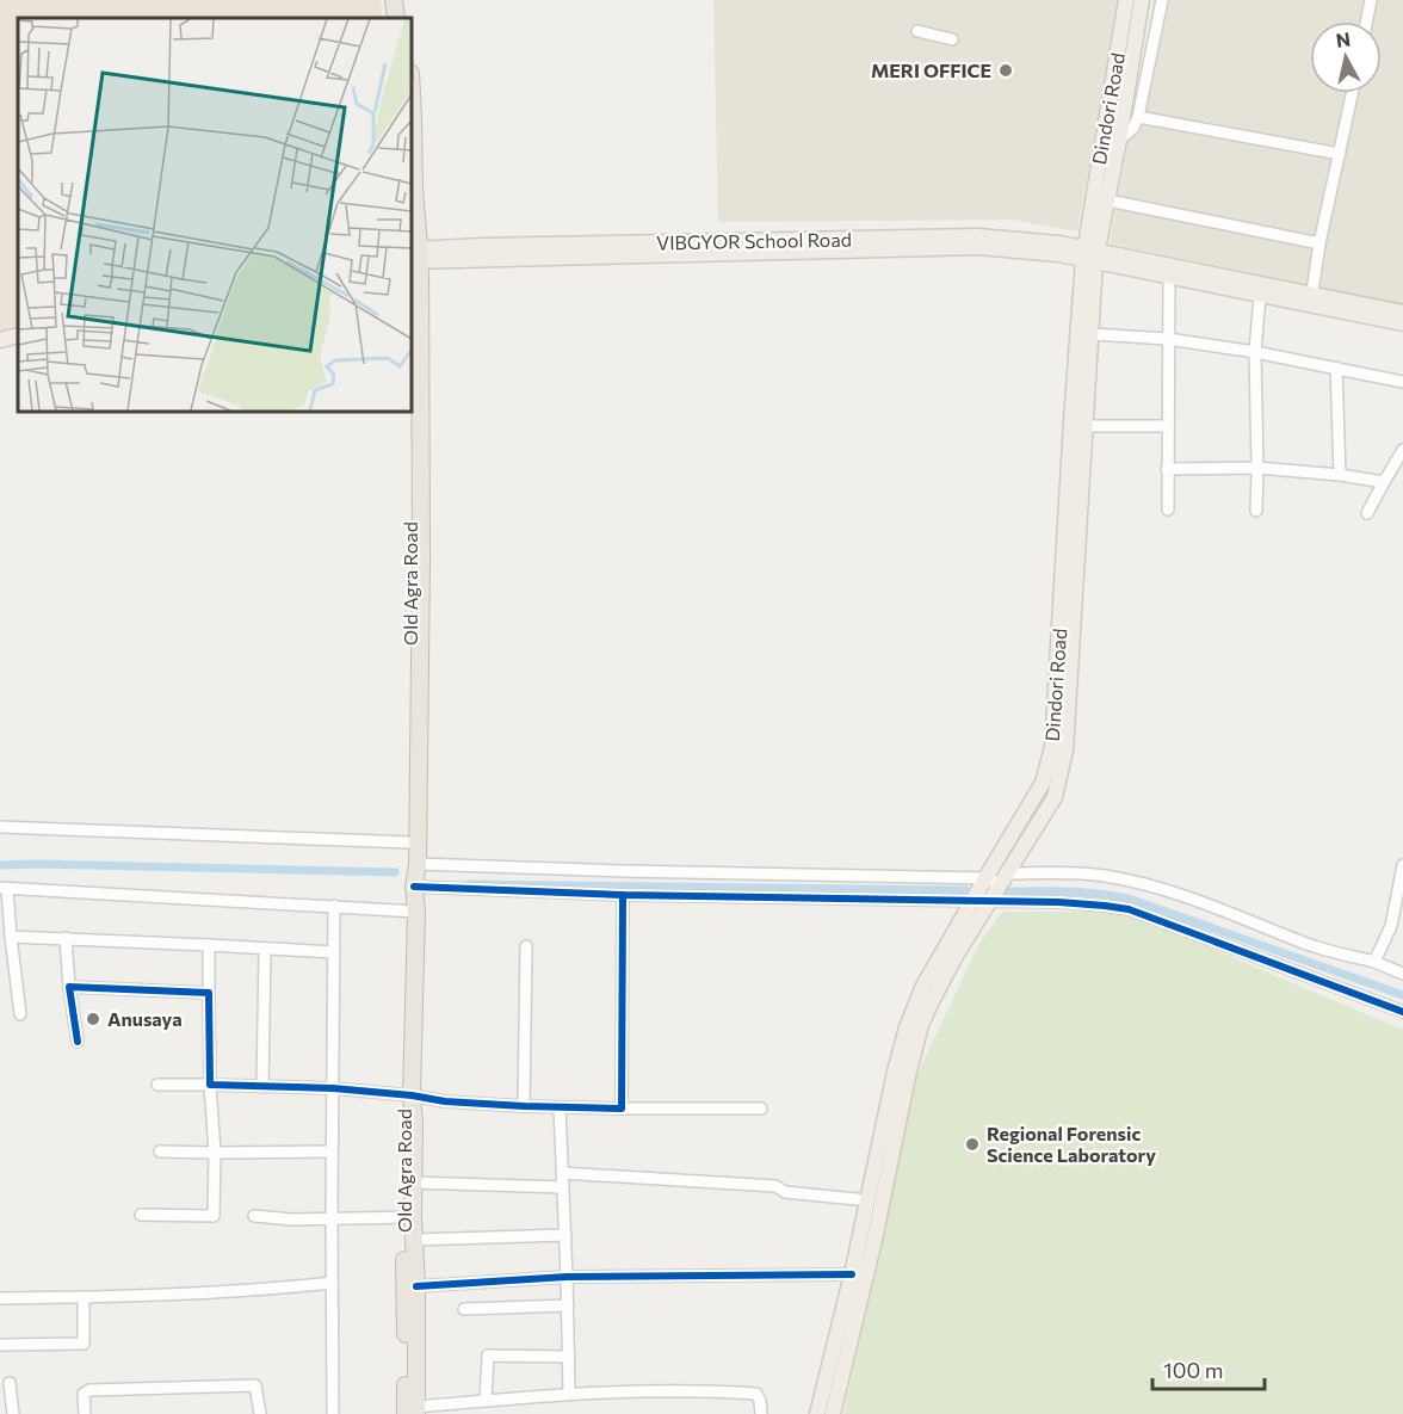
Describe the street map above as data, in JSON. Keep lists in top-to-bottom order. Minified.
{"streets":{"highway":["Old Agra Road"],"main road":["Dindori Road","VIBGYOR School Road"]},"crossings":[["Dindori Road","VIBGYOR School Road"]],"places":["MERI OFFICE","Anusaya","Regional Forensic Science Laboratory"],"scale_bar":"100 m","north":"top"}
